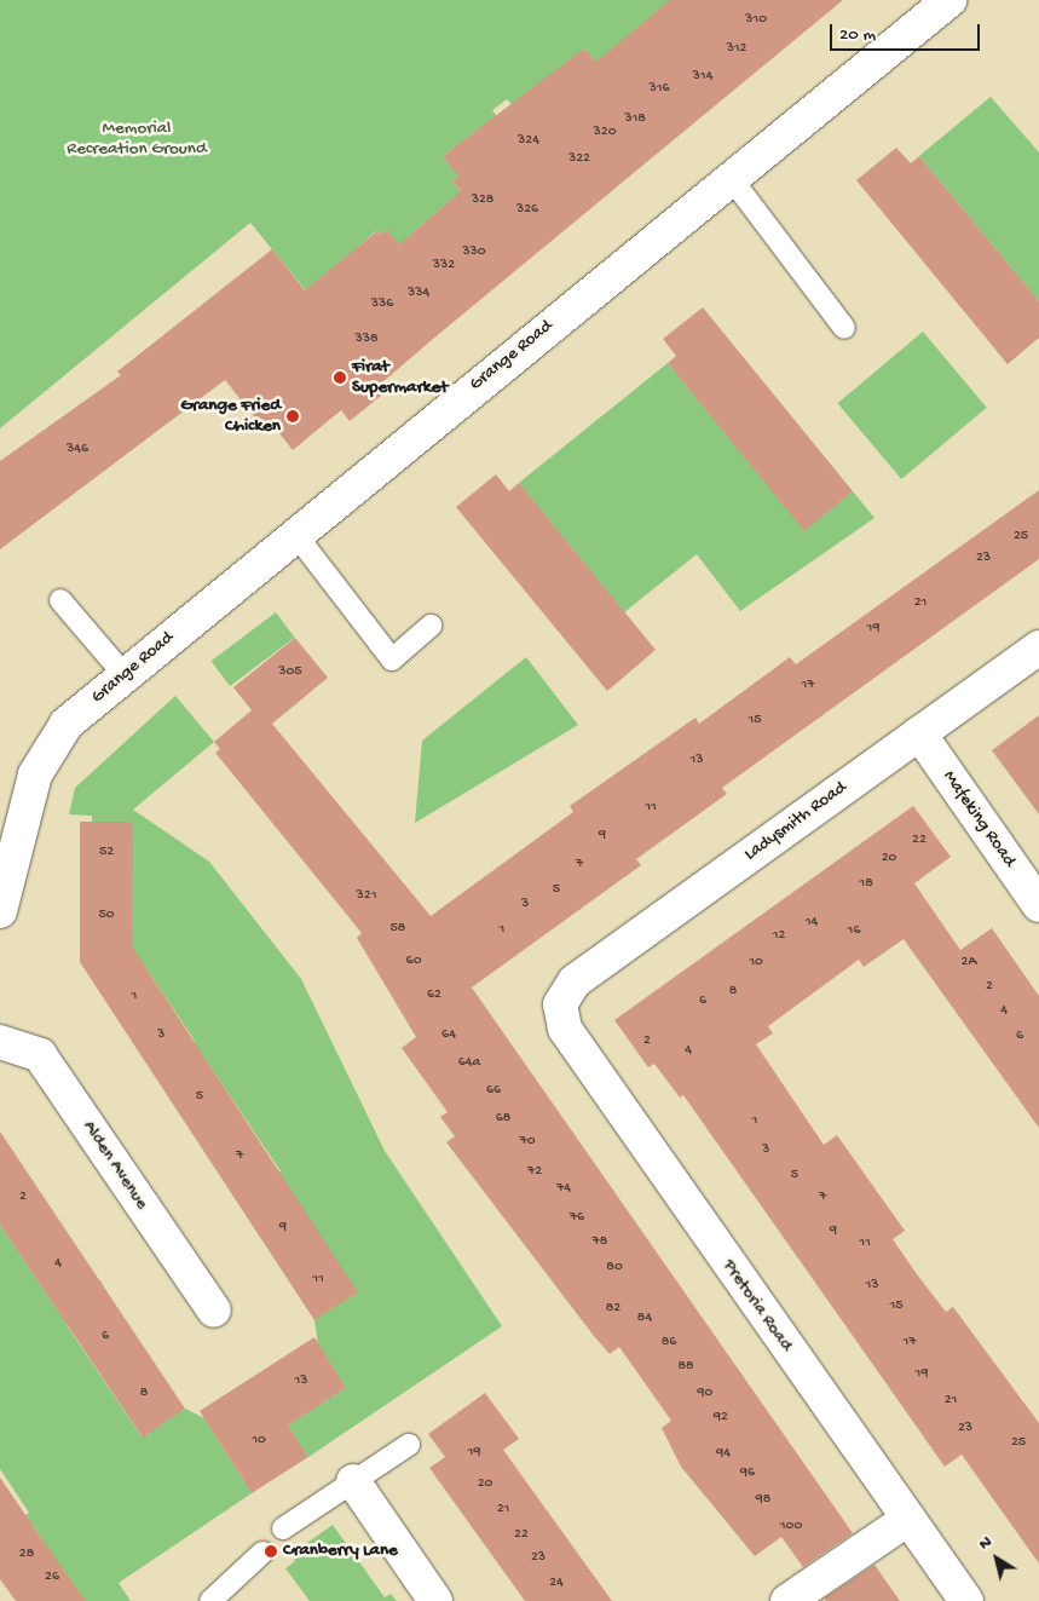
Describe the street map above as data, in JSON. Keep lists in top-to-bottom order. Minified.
{"streets":{"street":["Grange Road","Mafeking Road","Ladysmith Road","Alden Avenue","Pretoria Road"]},"crossings":[["Mafeking Road","Ladysmith Road"],["Ladysmith Road","Pretoria Road"]],"parks":["Memorial Recreation Ground"],"places":["Firat Supermarket","Grange Fried Chicken","Cranberry Lane"],"house_numbers":["310","312","314","316","318","320","324","322","328","326","330","332","334","336","338","346","25","23","21","19","305","17","15","13","11","9","22","52","20","7","18","5","321","3","50","14","58","1","16","12","60","10","2A","2","8","62","1","6","4","3","64","6","2","4","64a","66","5","68","1","70","3","7","72","5","74","2","7","76","9","9","78","11","4","80","11","13","15","82","84","6","86","17","88","19","13","8","90","21","92","23","10","25","19","94","96","20","98","21","100","22","28","23","26","24"],"scale_bar":"20 m","north":"top left"}
